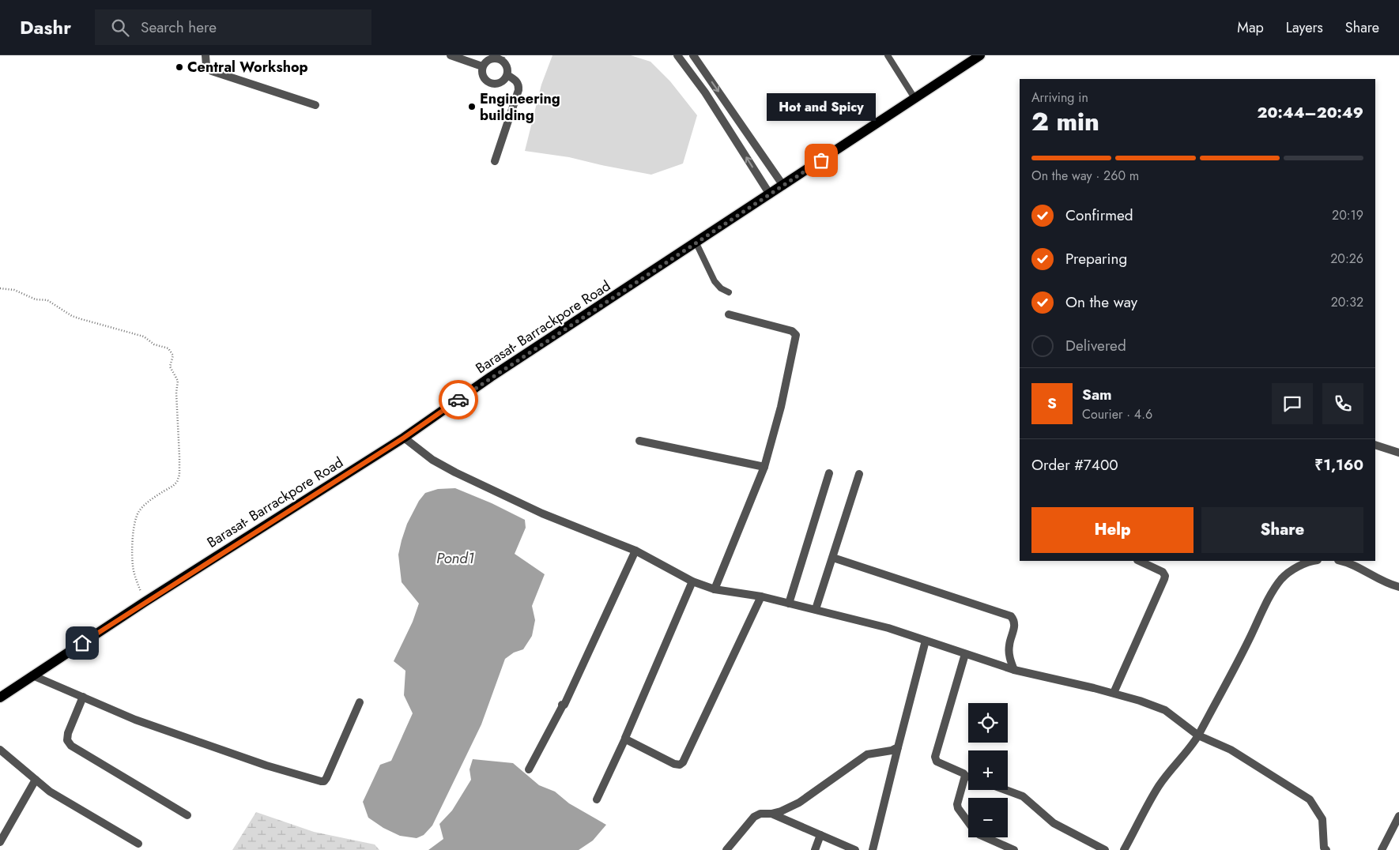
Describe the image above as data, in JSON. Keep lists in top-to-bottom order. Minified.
{"streets":{"main road":["Barasat- Barrackpore Road"]},"water":["Pond1"],"places":["Central Workshop","Engineering building","Hot and Spicy"],"page":{"header":"Dashr","search":"Search here","nav":["Map","Layers","Share"],"heading":["2 min","Arriving in","20:44–20:49"],"panel":["Sam","Courier · 4.6","Order #7400","₹1,160"],"bubble":"Hot and Spicy","bar":"On the way · 260 m","list":[["Confirmed","20:19"],["Preparing","20:26"],["On the way","20:32"],"Delivered"],"round":"S","buttons":["Help","Share"],"map_buttons":["+","−"]}}
